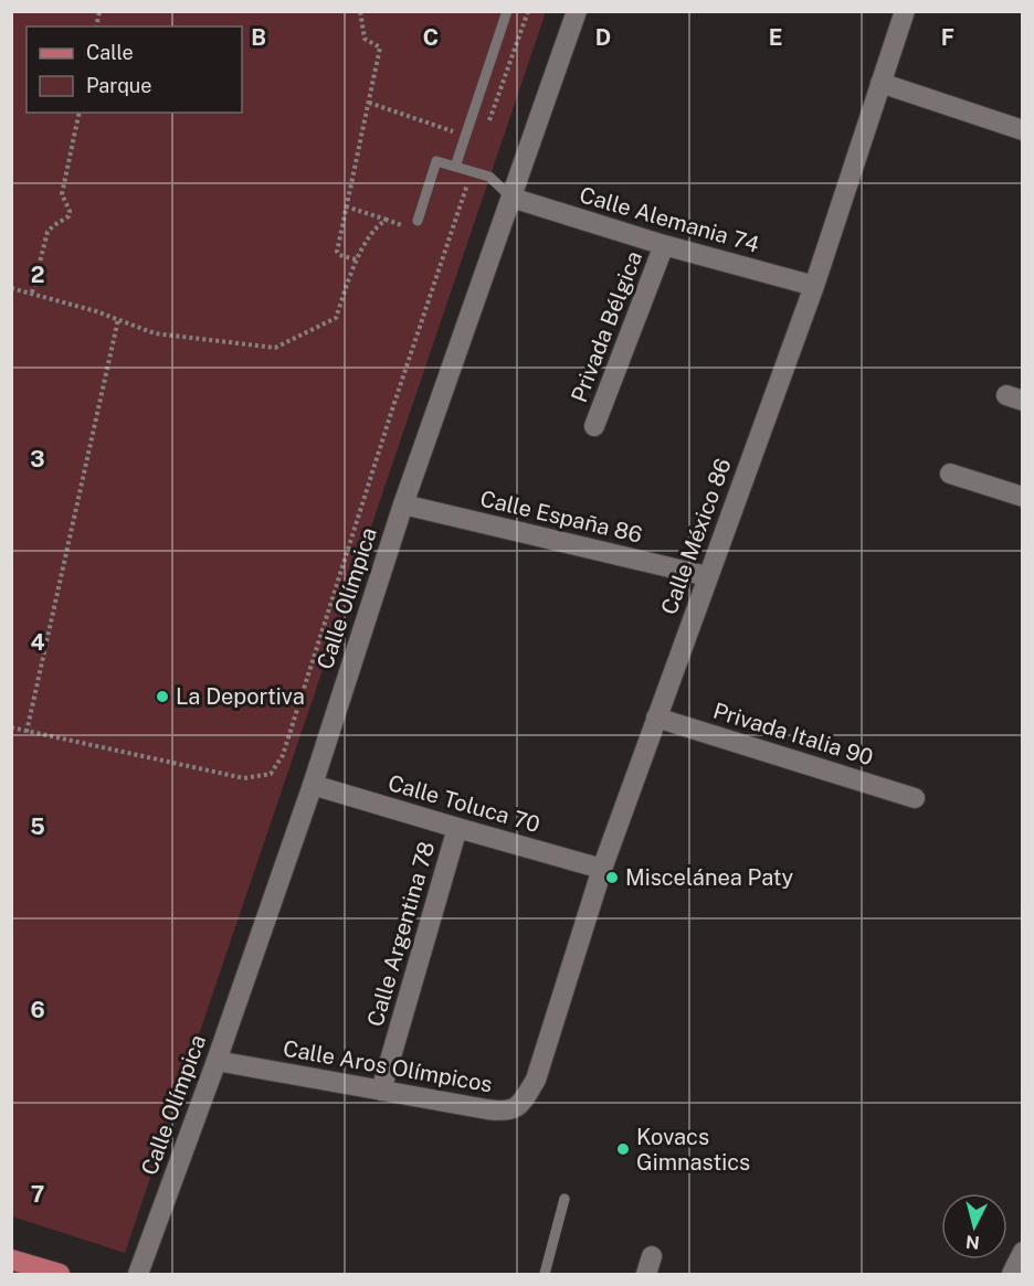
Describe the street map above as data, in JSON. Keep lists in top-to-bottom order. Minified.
{"streets":{"street":["Calle Alemania 74","Privada Bélgica","Calle España 86","Calle México 86","Calle Olímpica","Privada Italia 90","Calle Toluca 70","Calle Argentina 78","Calle Aros Olímpicos"]},"crossings":[["Calle Alemania 74","Privada Bélgica"],["Calle Alemania 74","Calle México 86"],["Calle Alemania 74","Calle Olímpica"],["Calle España 86","Calle México 86"],["Calle España 86","Calle Olímpica"],["Calle México 86","Privada Italia 90"],["Calle México 86","Calle Toluca 70"],["Calle México 86","Calle Aros Olímpicos"],["Calle Olímpica","Calle Toluca 70"],["Calle Olímpica","Calle Aros Olímpicos"],["Calle Toluca 70","Calle Argentina 78"],["Calle Argentina 78","Calle Aros Olímpicos"]],"places":["La Deportiva","Miscelánea Paty","Kovacs Gimnastics"],"legend":["Calle","Parque"],"north":"bottom","grid":{"columns":["B","C","D","E","F"],"rows":["2","3","4","5","6","7"]}}
